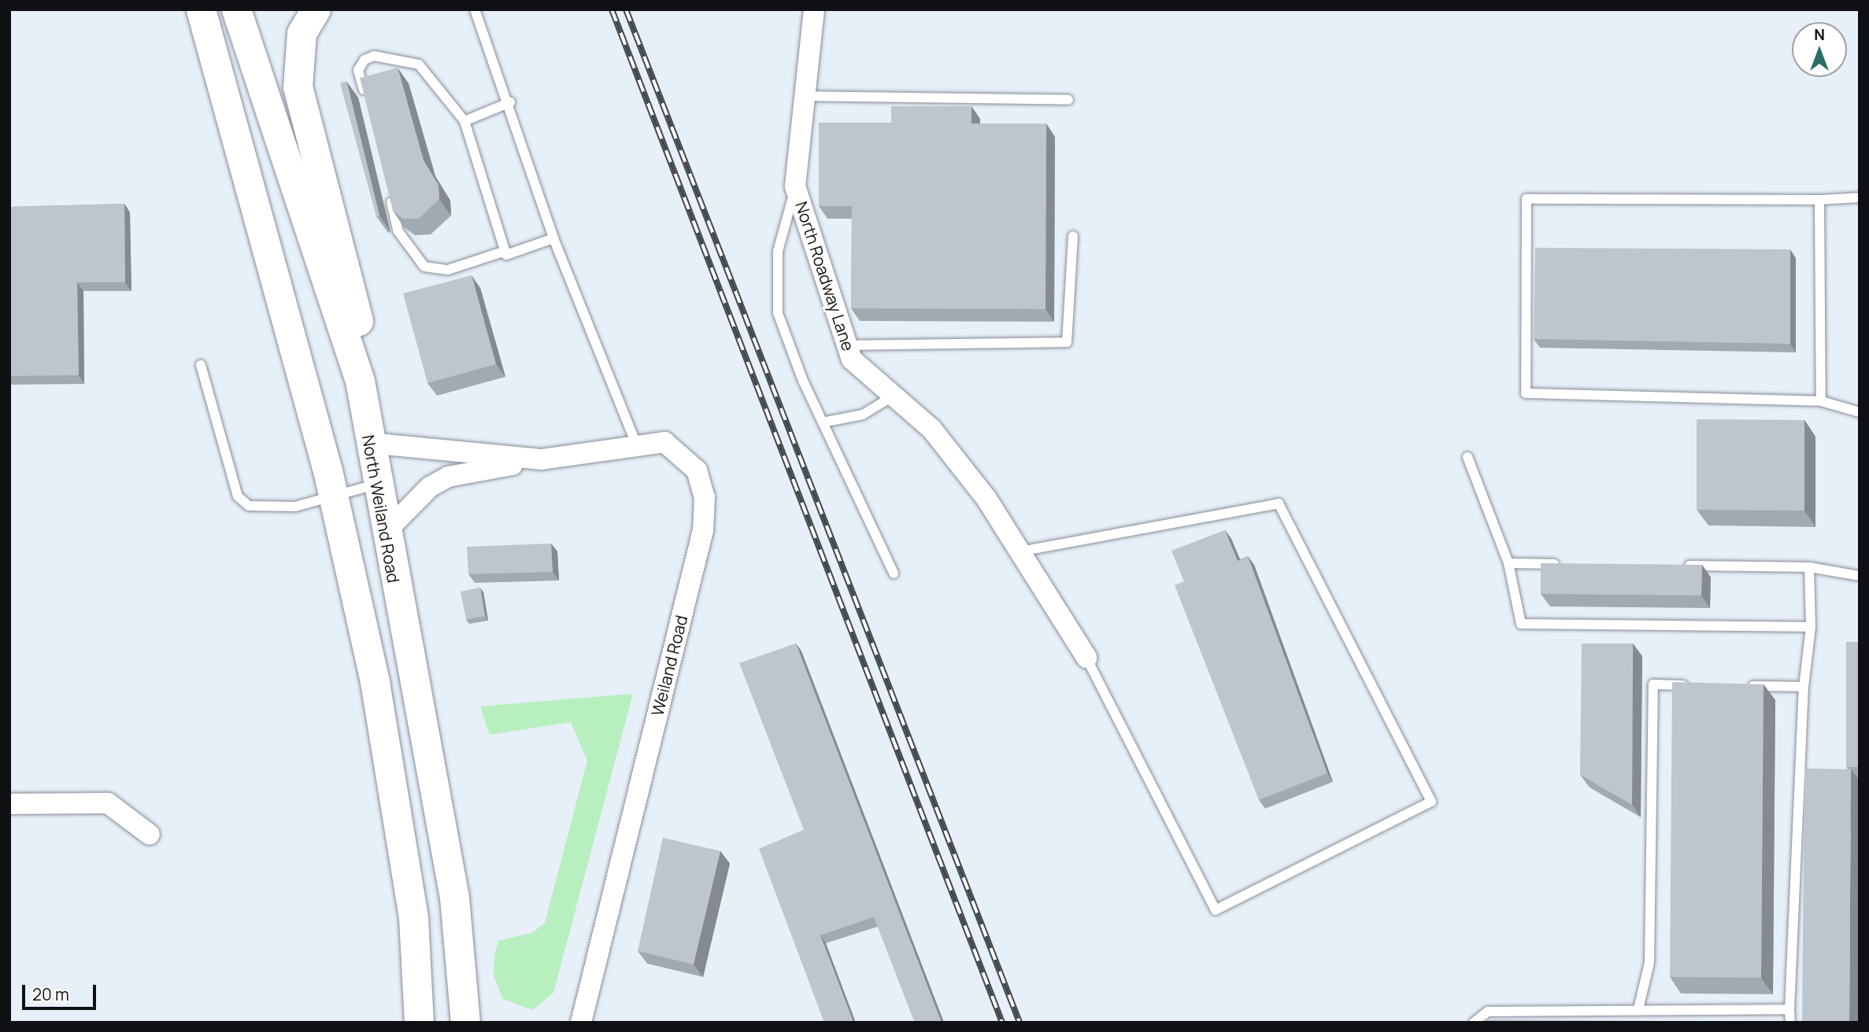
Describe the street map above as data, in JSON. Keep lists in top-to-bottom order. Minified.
{"streets":{"main road":["North Weiland Road"],"street":["North Roadway Lane","Weiland Road"]},"crossings":[["North Weiland Road","Weiland Road"]],"scale_bar":"20 m","north":"top"}
